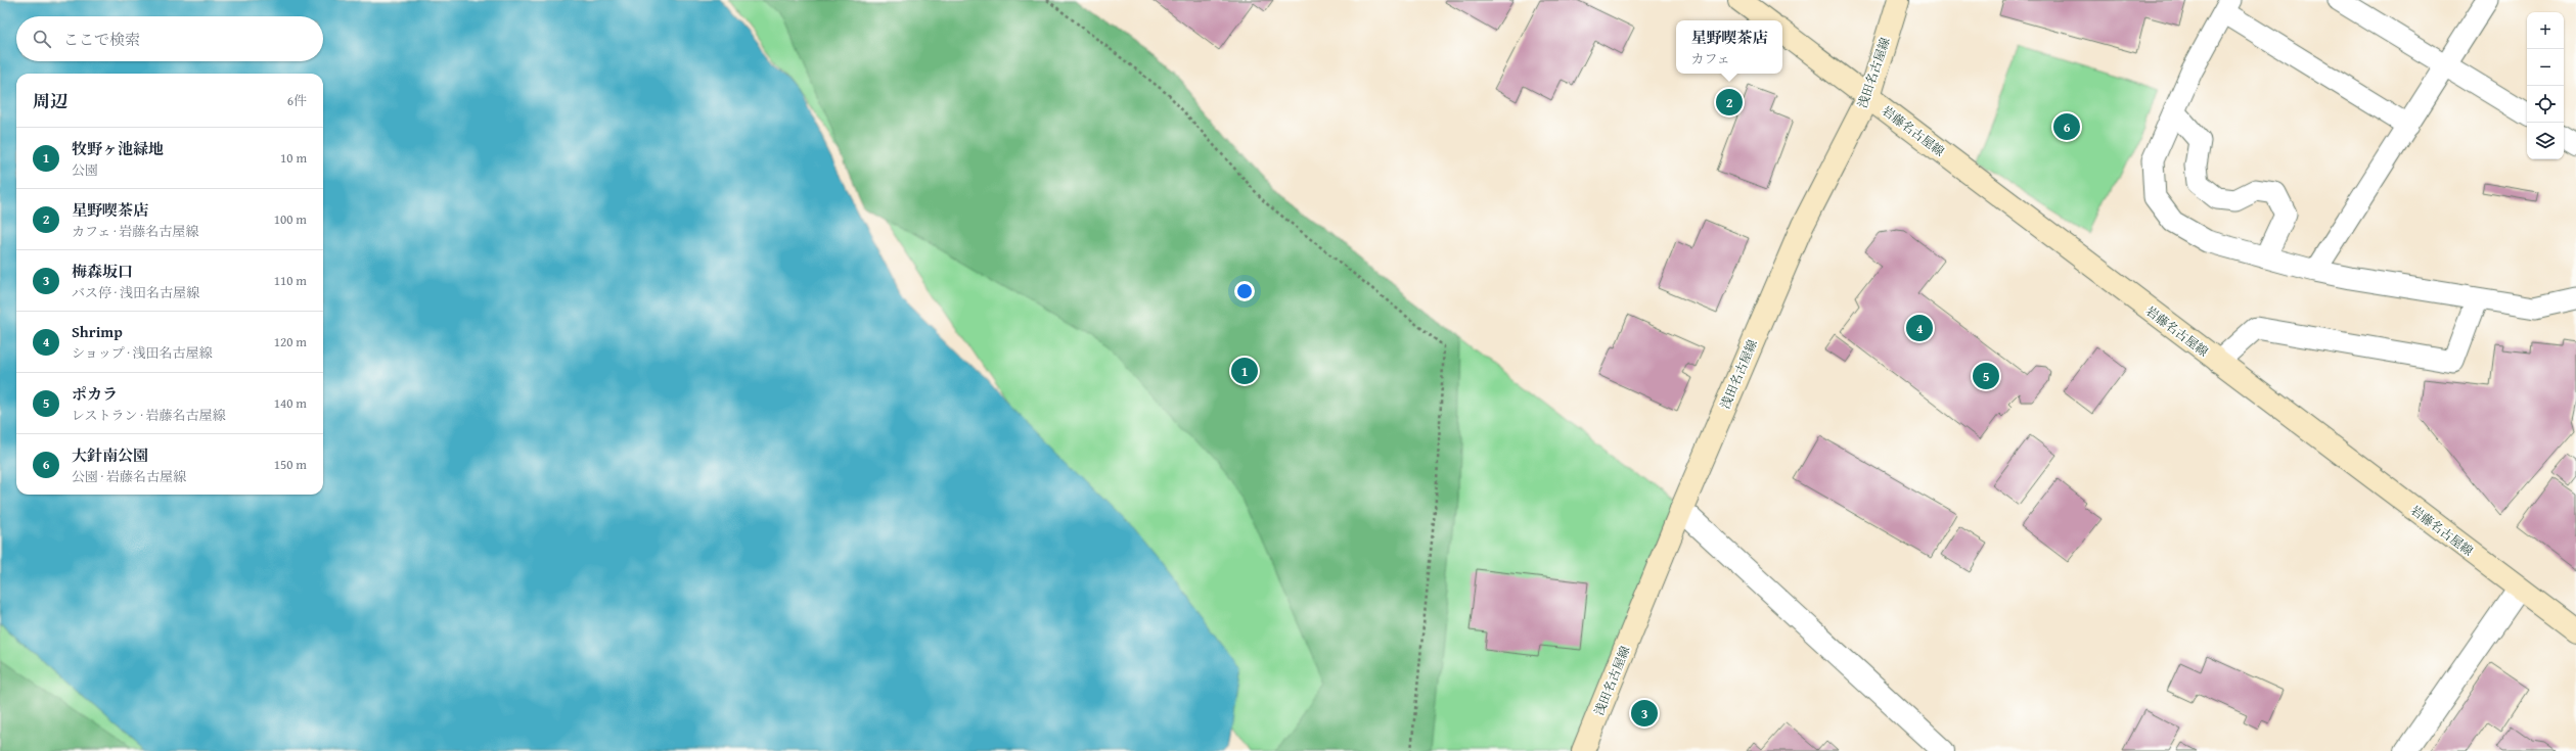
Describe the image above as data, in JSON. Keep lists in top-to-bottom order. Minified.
{"streets":{"main road":["浅田名古屋線","岩藤名古屋線"]},"crossings":[["浅田名古屋線","岩藤名古屋線"]],"page":{"map_buttons":["+","−"],"search":"ここで検索","popup":["星野喫茶店","カフェ"],"heading":["周辺","6件"],"pins":["2","6","4","1","5","3"],"list":[{"mark":"1","name":"牧野ヶ池緑地","note":"公園","value":"10 m"},{"mark":"2","name":"星野喫茶店","note":"カフェ · 岩藤名古屋線","value":"100 m"},{"mark":"3","name":"梅森坂口","note":"バス停 · 浅田名古屋線","value":"110 m"},{"mark":"4","name":"Shrimp","note":"ショップ · 浅田名古屋線","value":"120 m"},{"mark":"5","name":"ポカラ","note":"レストラン · 岩藤名古屋線","value":"140 m"},{"mark":"6","name":"大針南公園","note":"公園 · 岩藤名古屋線","value":"150 m"}]}}
